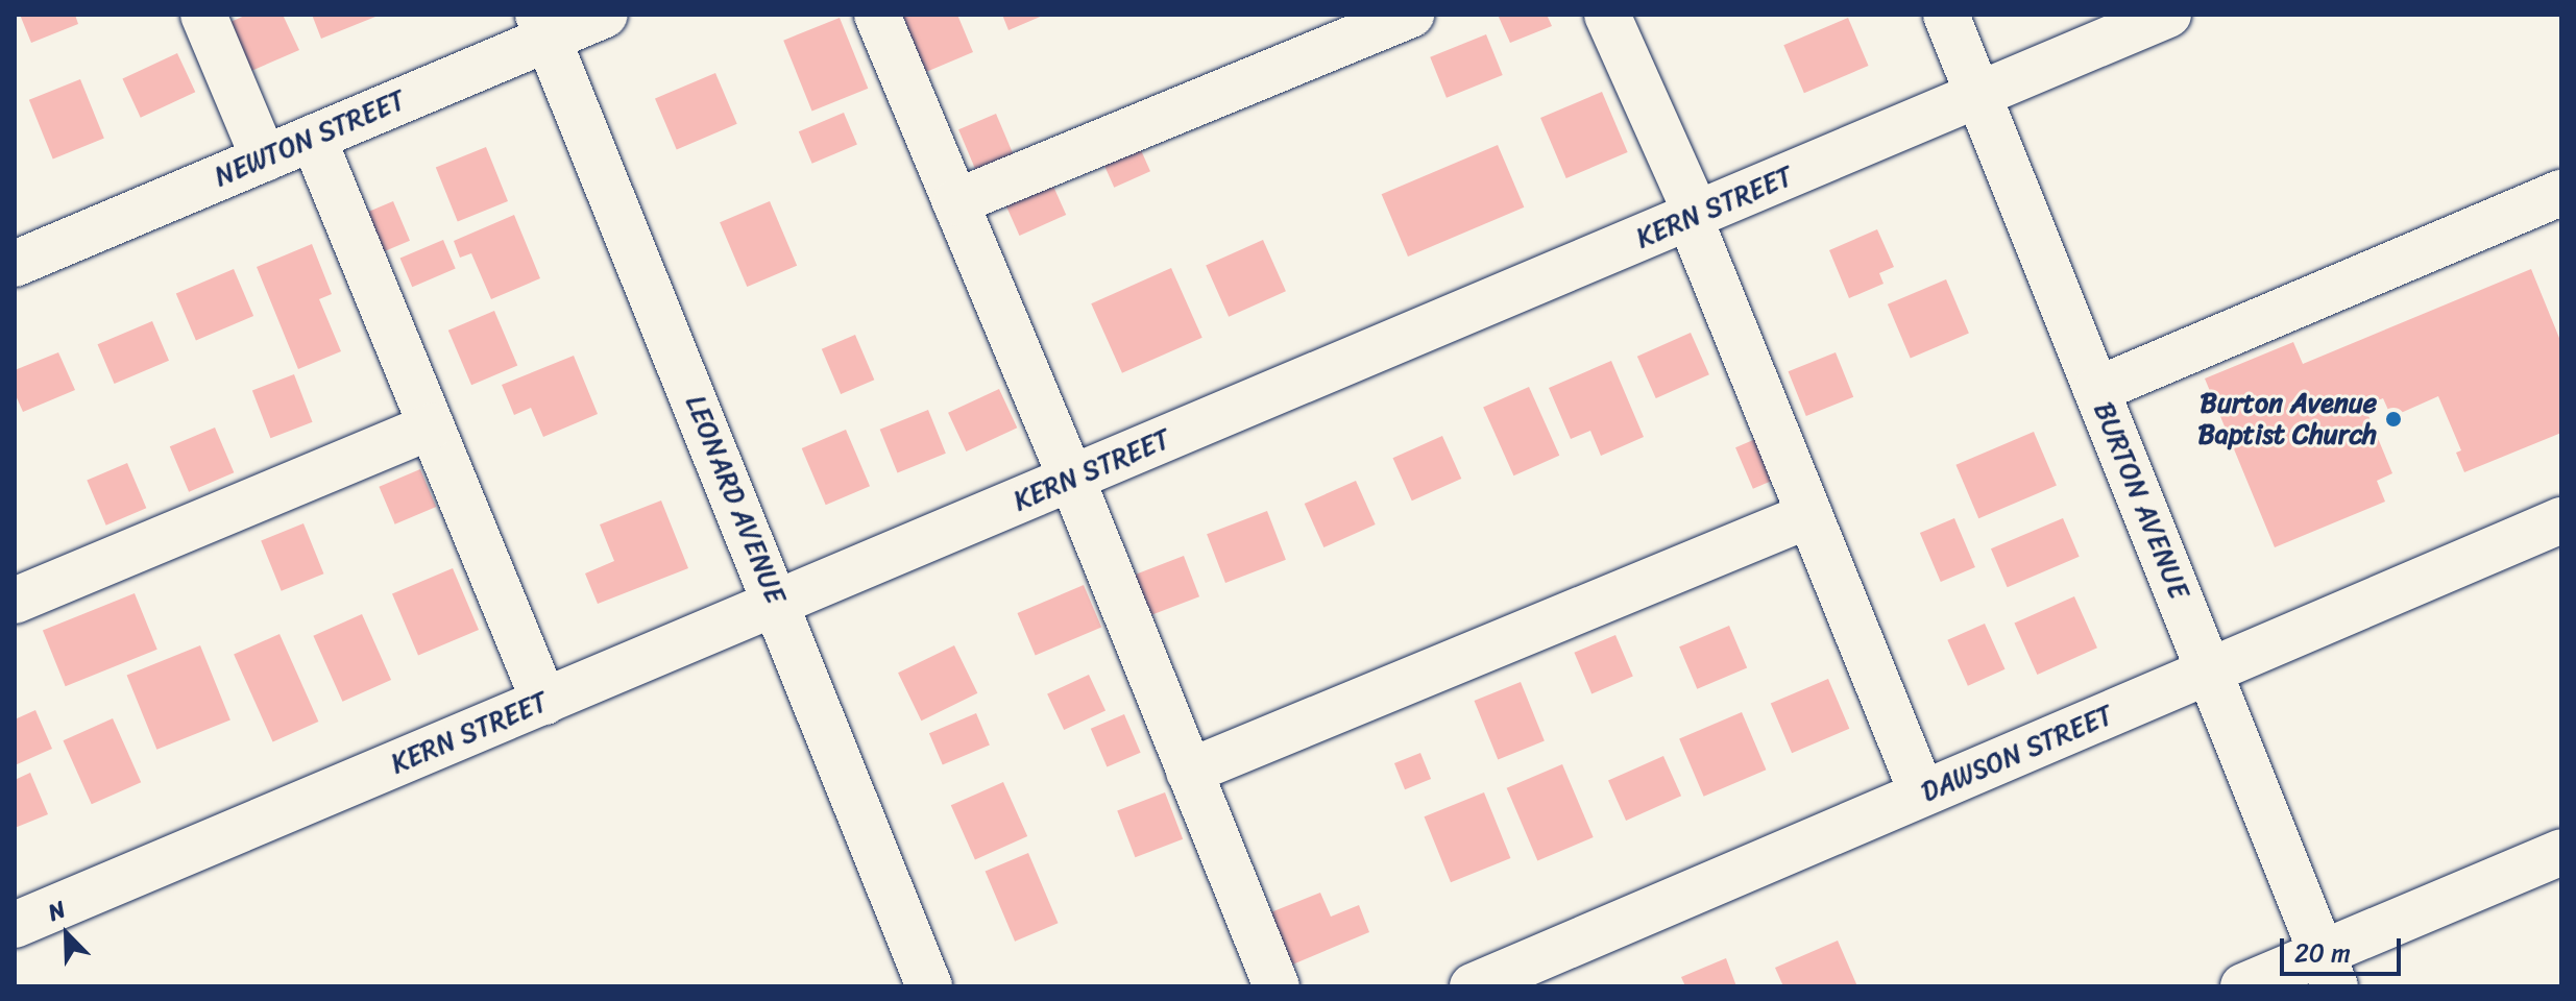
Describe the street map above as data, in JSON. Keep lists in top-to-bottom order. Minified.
{"streets":{"street":["NEWTON STREET","KERN STREET","LEONARD AVENUE","BURTON AVENUE","DAWSON STREET"]},"crossings":[["NEWTON STREET","LEONARD AVENUE"],["KERN STREET","LEONARD AVENUE"],["KERN STREET","BURTON AVENUE"],["BURTON AVENUE","DAWSON STREET"]],"places":["Burton Avenue Baptist Church"],"scale_bar":"20 m","north":"top left"}
